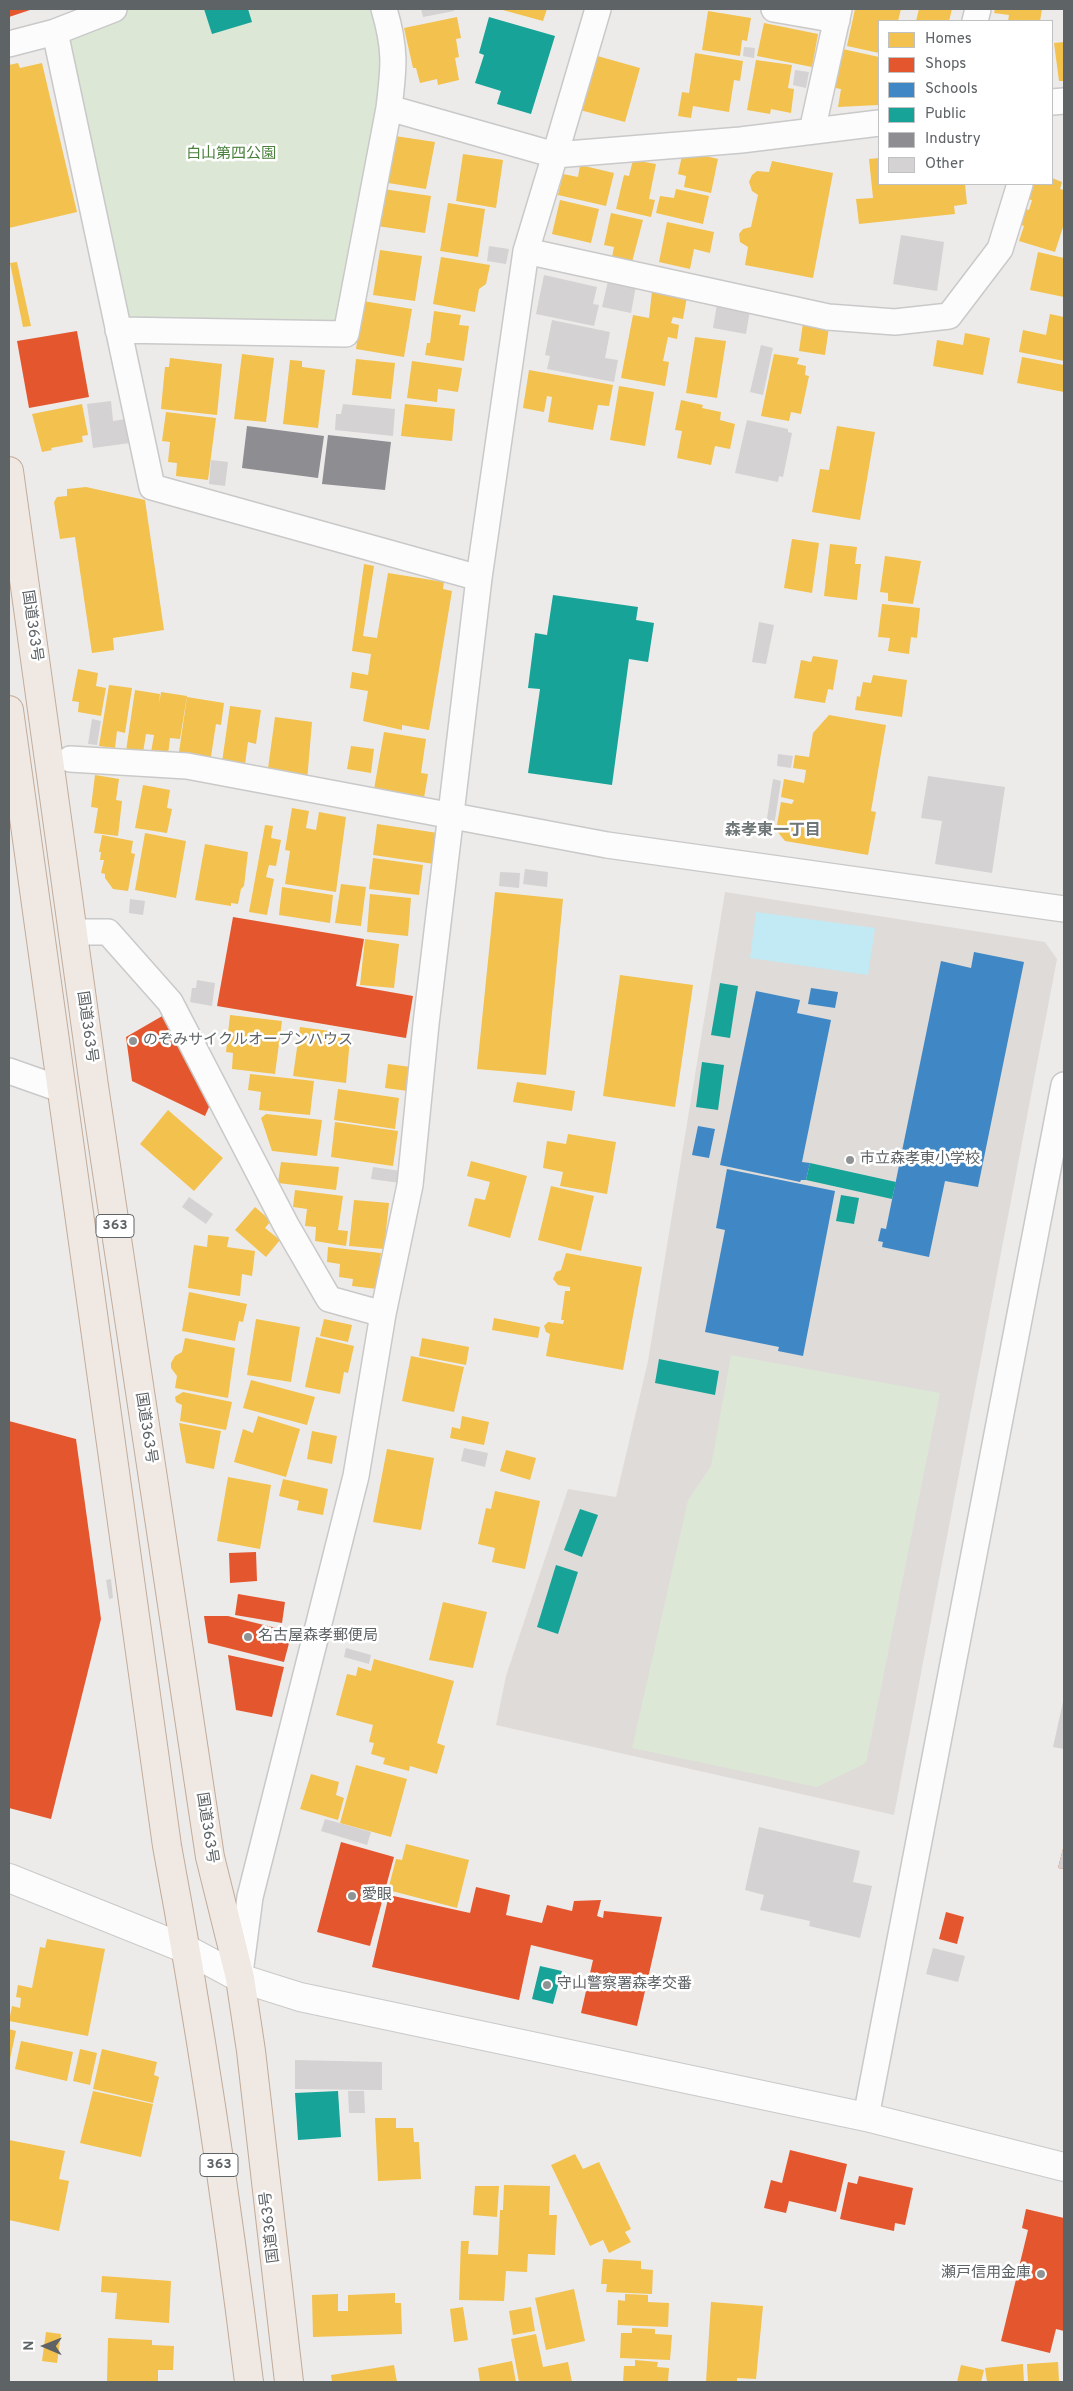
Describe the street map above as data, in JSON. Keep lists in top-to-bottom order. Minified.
{"streets":{"highway":["国道363号","363"]},"districts":["森孝東一丁目"],"parks":["白山第四公園"],"places":["のぞみサイクルオープンハウス","市立森孝東小学校","名古屋森孝郵便局","愛眼","守山警察署森孝交番","瀬戸信用金庫"],"legend":["Homes","Shops","Schools","Public","Industry","Other"],"north":"left"}
